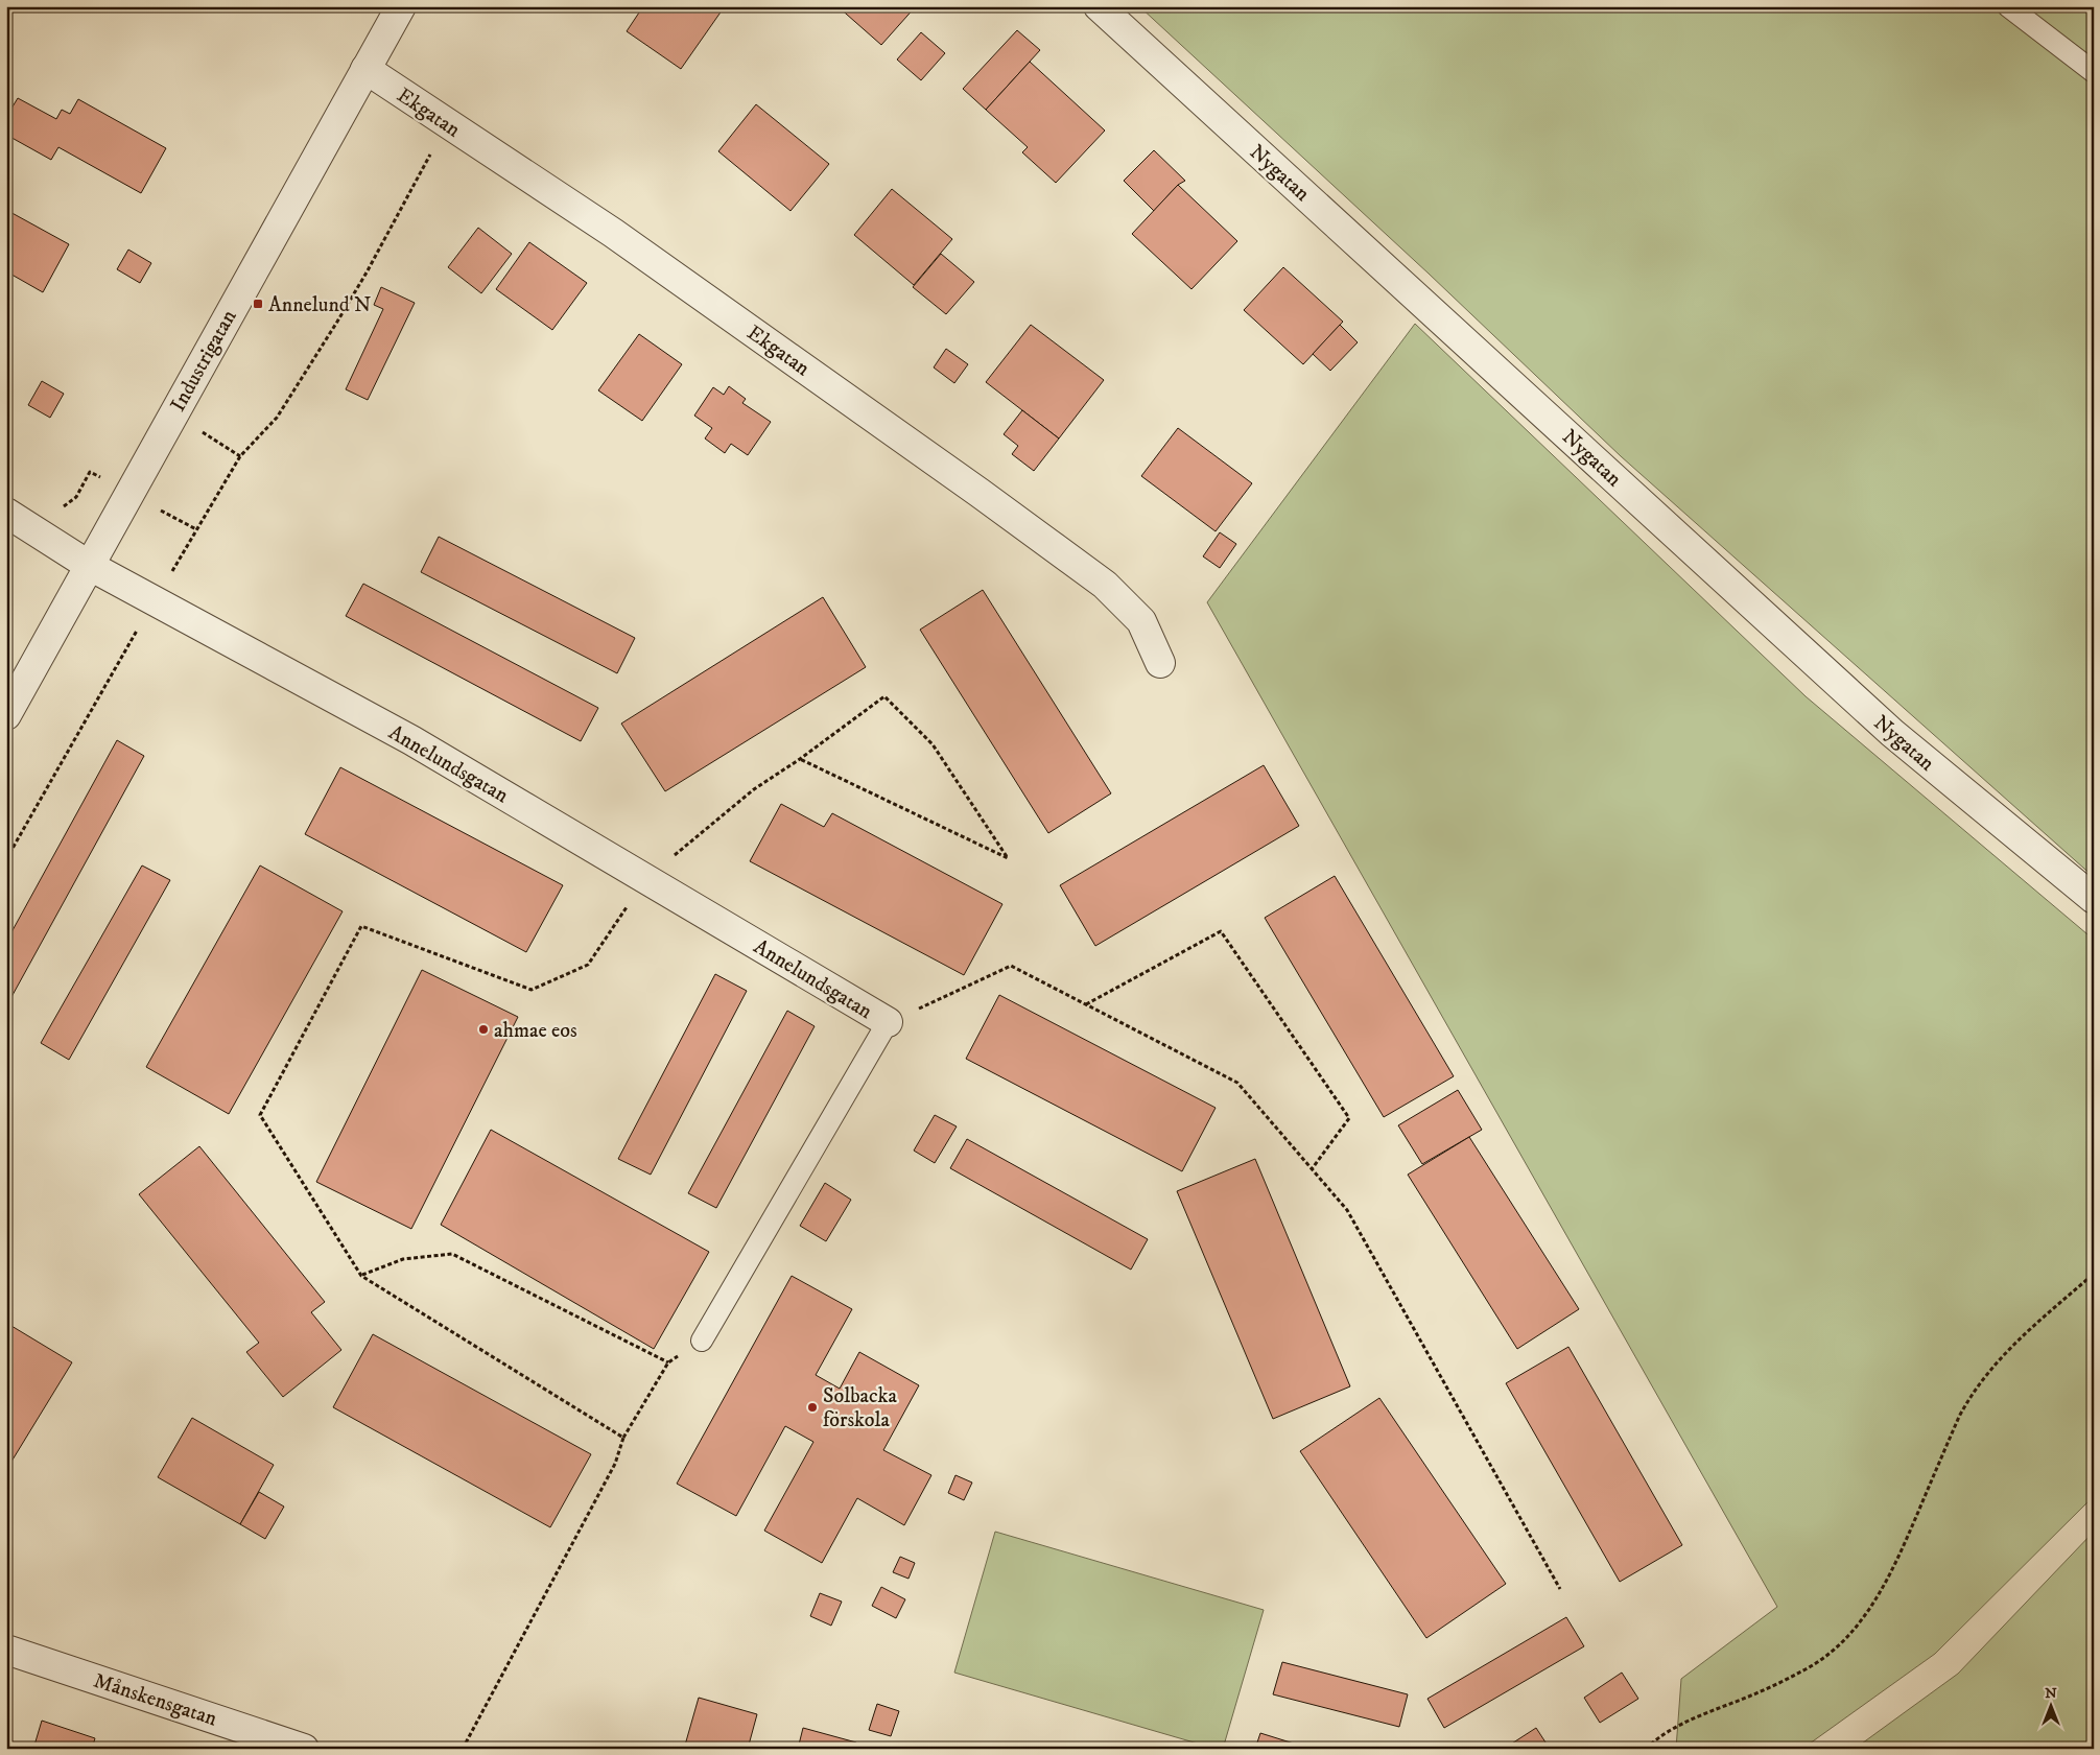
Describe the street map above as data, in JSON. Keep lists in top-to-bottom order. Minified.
{"streets":{"street":["Ekgatan","Nygatan","Industrigatan","Annelundsgatan","Månskensgatan"]},"crossings":[["Ekgatan","Industrigatan"],["Industrigatan","Annelundsgatan"]],"places":{"transit":["Annelund N"],"other":["ahmae eos","Solbacka förskola"]},"north":"top"}
